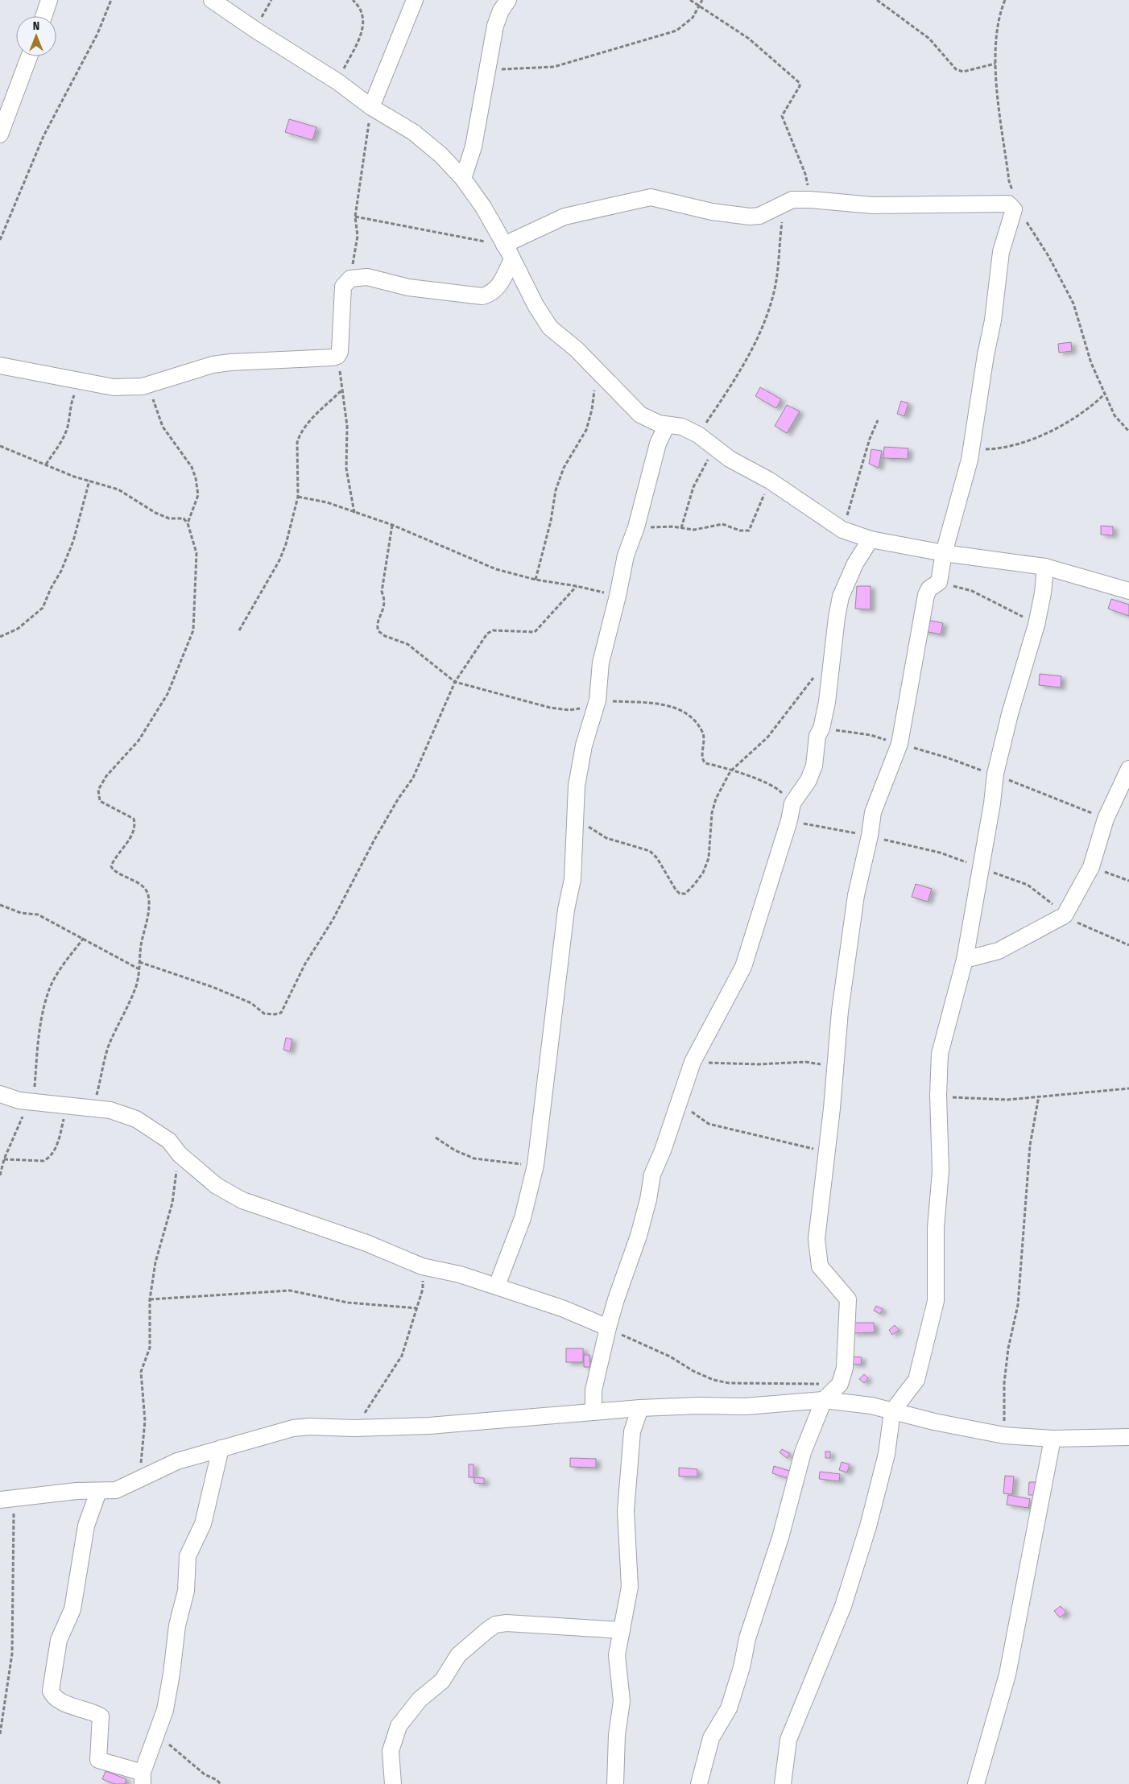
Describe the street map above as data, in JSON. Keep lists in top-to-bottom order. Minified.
{"north":"top"}
